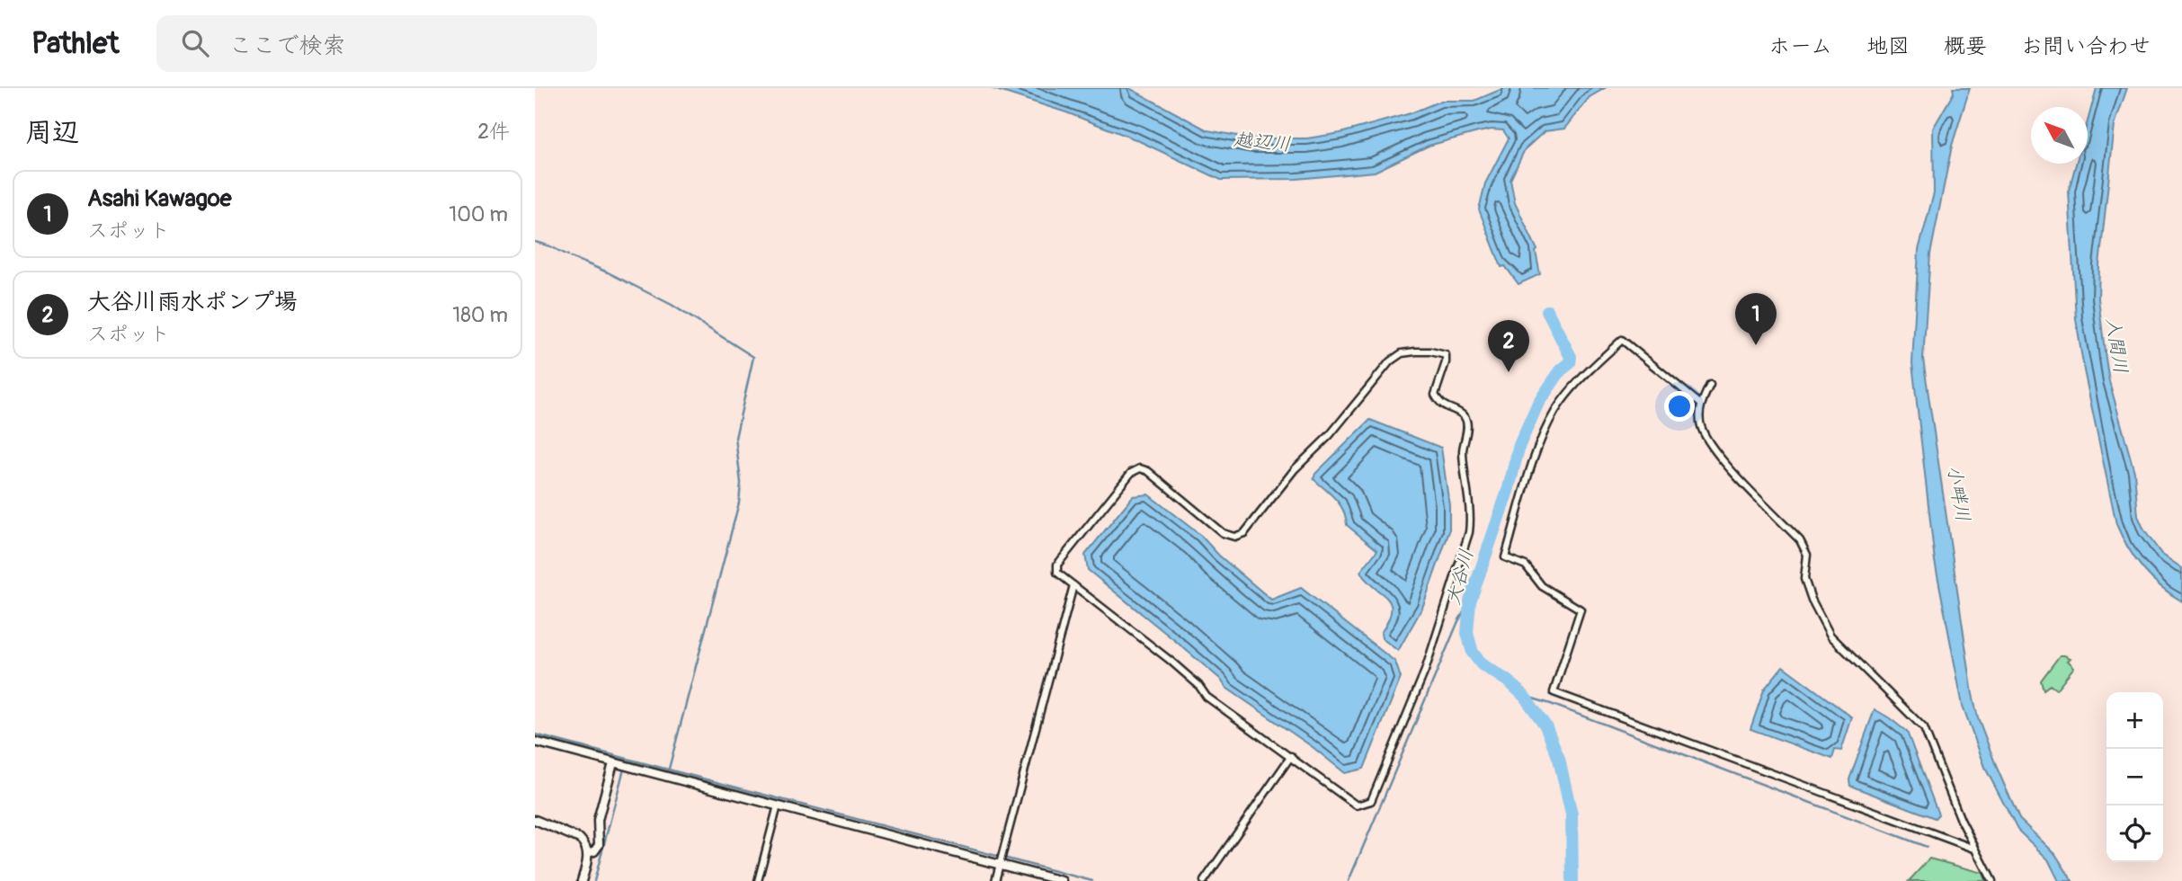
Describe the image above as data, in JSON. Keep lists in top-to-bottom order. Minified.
{"water":["越辺川","入間川","小畔川","大谷川"],"north":"top left","page":{"header":"Pathlet","search":"ここで検索","nav":["ホーム","地図","概要","お問い合わせ"],"heading":["周辺","2件"],"list":[{"mark":"1","name":"Asahi Kawagoe","note":"スポット","value":"100 m"},{"mark":"2","name":"大谷川雨水ポンプ場","note":"スポット","value":"180 m"}],"pins":["1","2"],"map_buttons":["+","−"]}}
